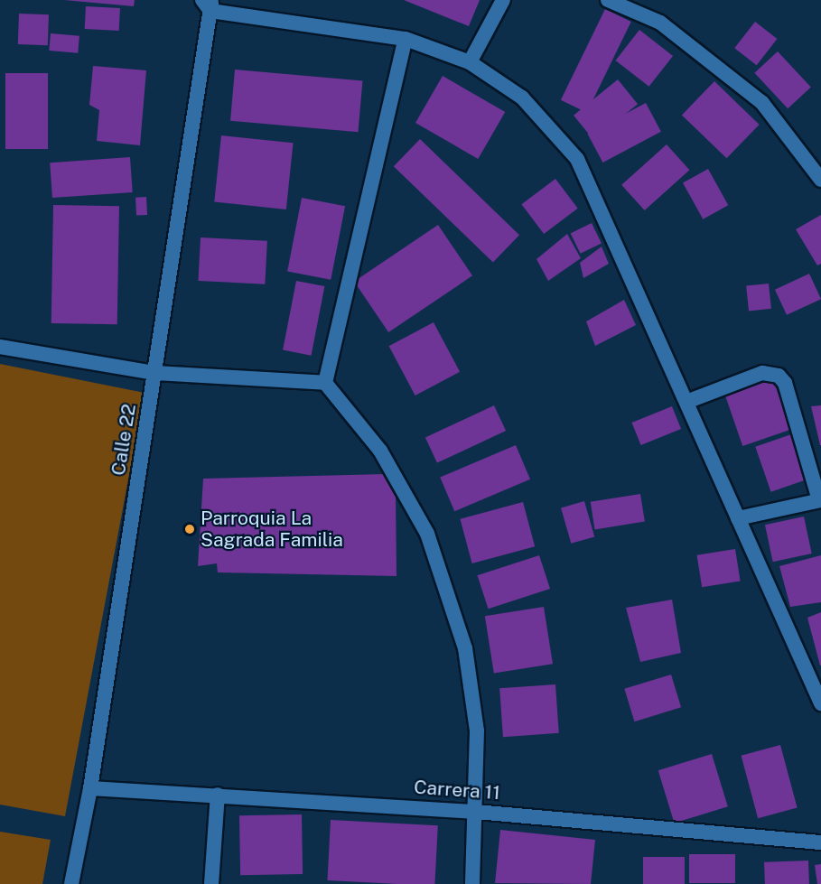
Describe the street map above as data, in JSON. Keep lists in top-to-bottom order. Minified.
{"streets":{"street":["Calle 22","Carrera 11"]},"crossings":[["Calle 22","Carrera 11"]],"places":["Parroquia La Sagrada Familia"]}
